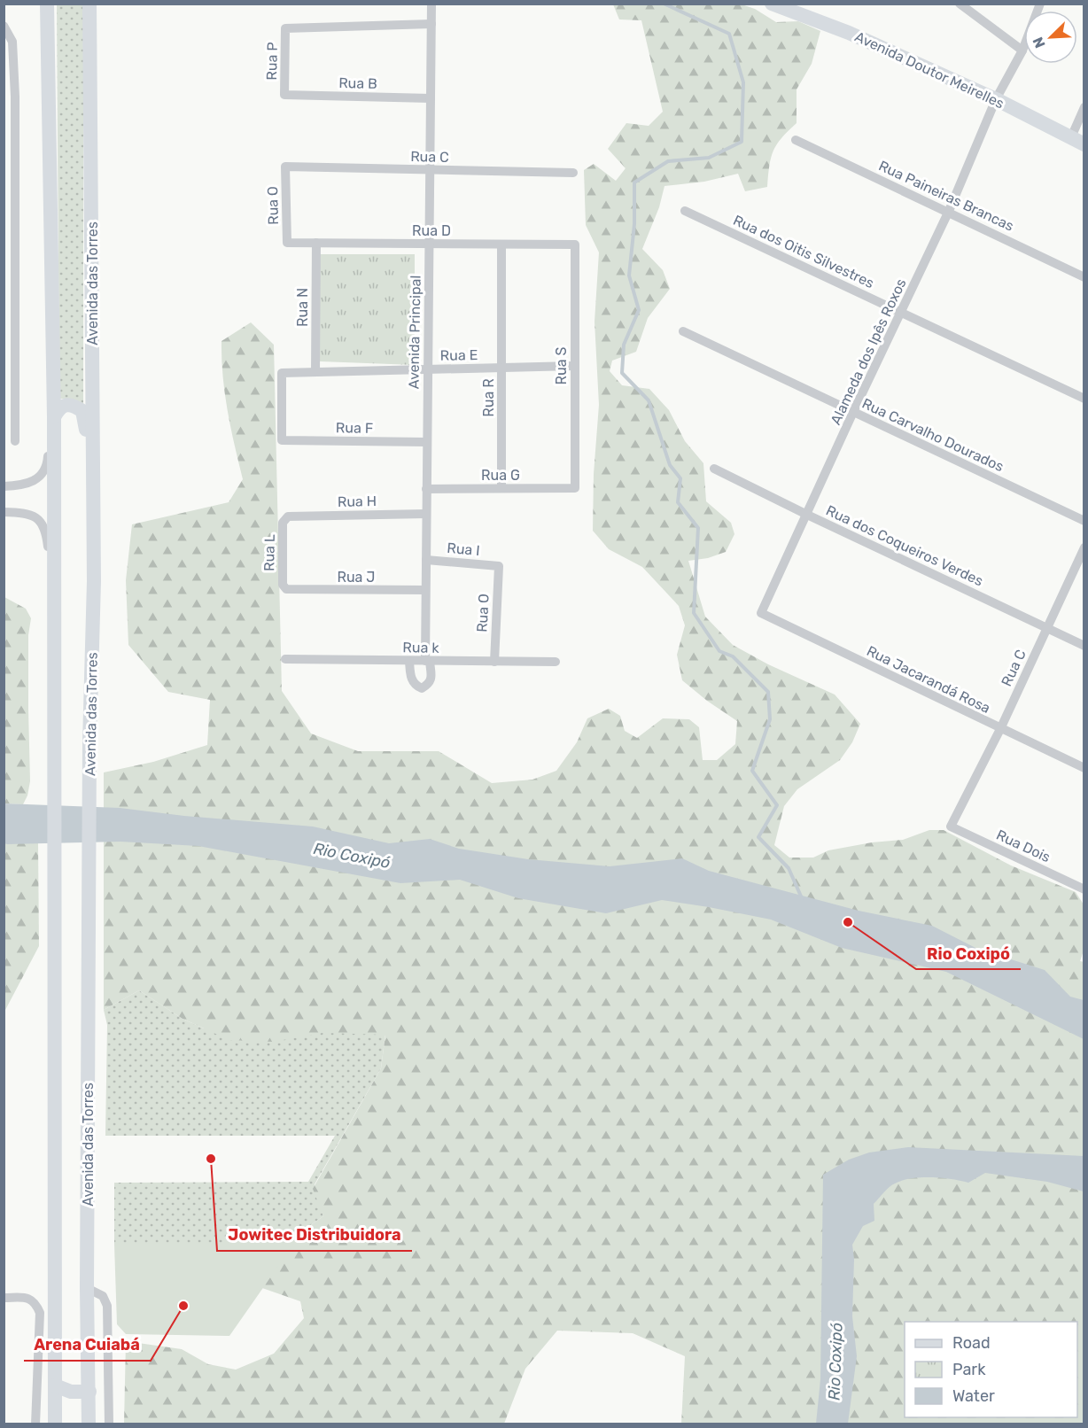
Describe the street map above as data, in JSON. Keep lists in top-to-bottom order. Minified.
{"streets":{"main road":["Avenida Doutor Meirelles","Avenida das Torres"],"street":["Rua P","Rua B","Rua C","Rua Paineiras Brancas","Rua O","Rua D","Rua dos Oitis Silvestres","Rua N","Avenida Principal","Alameda dos Ipês Roxos","Rua E","Rua S","Rua R","Rua F","Rua Carvalho Dourados","Rua G","Rua H","Rua dos Coqueiros Verdes","Rua I","Rua L","Rua J","Rua k","Rua Jacarandá Rosa","Rua Dois"]},"crossings":[["Rua P","Rua B"],["Rua P","Avenida Principal"],["Avenida Doutor Meirelles","Alameda dos Ipês Roxos"],["Rua B","Avenida Principal"],["Rua C","Rua O"],["Rua C","Avenida Principal"],["Rua C","Rua dos Coqueiros Verdes"],["Rua C","Rua Jacarandá Rosa"],["Rua C","Rua Dois"],["Rua Paineiras Brancas","Alameda dos Ipês Roxos"],["Rua O","Rua D"],["Rua O","Rua I"],["Rua O","Rua k"],["Rua D","Rua N"],["Rua D","Avenida Principal"],["Rua D","Rua S"],["Rua D","Rua R"],["Rua dos Oitis Silvestres","Alameda dos Ipês Roxos"],["Rua N","Rua E"],["Avenida Principal","Rua E"],["Avenida Principal","Rua F"],["Avenida Principal","Rua G"],["Avenida Principal","Rua H"],["Avenida Principal","Rua I"],["Avenida Principal","Rua J"],["Avenida Principal","Rua k"],["Alameda dos Ipês Roxos","Rua Carvalho Dourados"],["Alameda dos Ipês Roxos","Rua dos Coqueiros Verdes"],["Alameda dos Ipês Roxos","Rua Jacarandá Rosa"],["Rua E","Rua S"],["Rua E","Rua R"],["Rua E","Rua F"],["Rua S","Rua G"],["Rua R","Rua G"],["Rua H","Rua L"],["Rua L","Rua J"]],"water":["Rio Coxipó"],"places":["Rio Coxipó","Jowitec Distribuidora","Arena Cuiabá"],"legend":["Road","Park","Water"],"north":"bottom left"}
